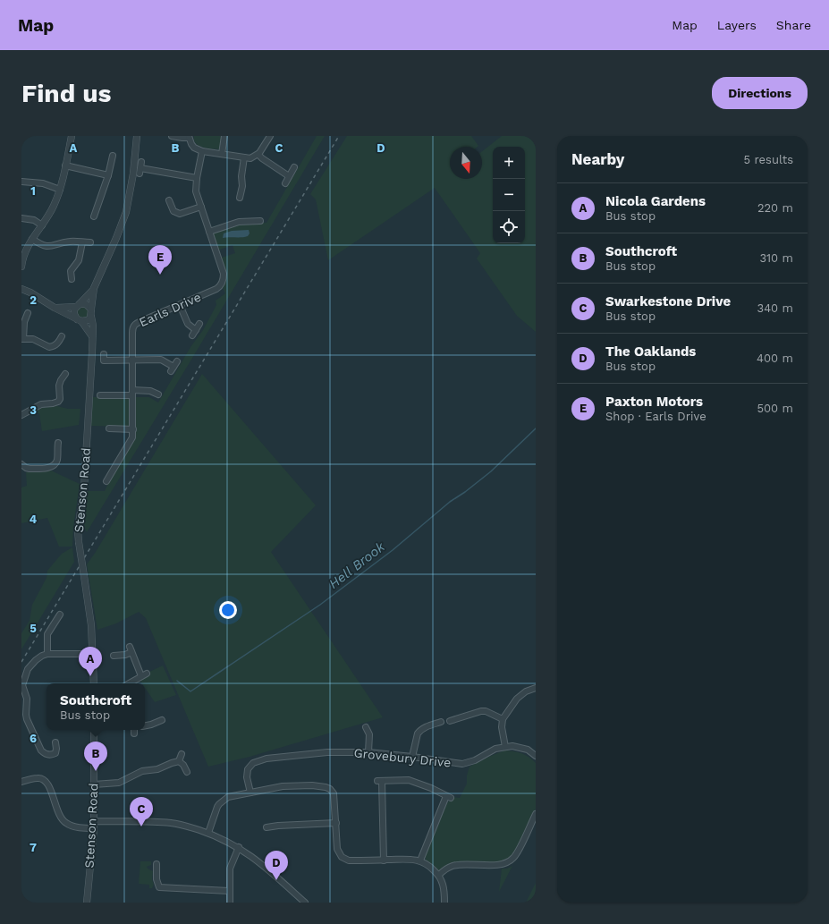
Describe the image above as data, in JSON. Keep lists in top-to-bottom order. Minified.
{"streets":{"street":["Earls Drive","Stenson Road","Grovebury Drive"]},"water":["Hell Brook"],"north":"bottom","page":{"header":"Map","nav":["Map","Layers","Share"],"buttons":"Directions","title":"Find us","heading":["Nearby","5 results"],"map_buttons":["+","−"],"list":[{"mark":"A","name":"Nicola Gardens","note":"Bus stop","value":"220 m"},{"mark":"B","name":"Southcroft","note":"Bus stop","value":"310 m"},{"mark":"C","name":"Swarkestone Drive","note":"Bus stop","value":"340 m"},{"mark":"D","name":"The Oaklands","note":"Bus stop","value":"400 m"},{"mark":"E","name":"Paxton Motors","note":"Shop · Earls Drive","value":"500 m"}],"pins":["E","A","B","C","D"],"popup":["Southcroft","Bus stop"]},"grid":{"columns":["A","B","C","D"],"rows":["1","2","3","4","5","6","7"]}}
